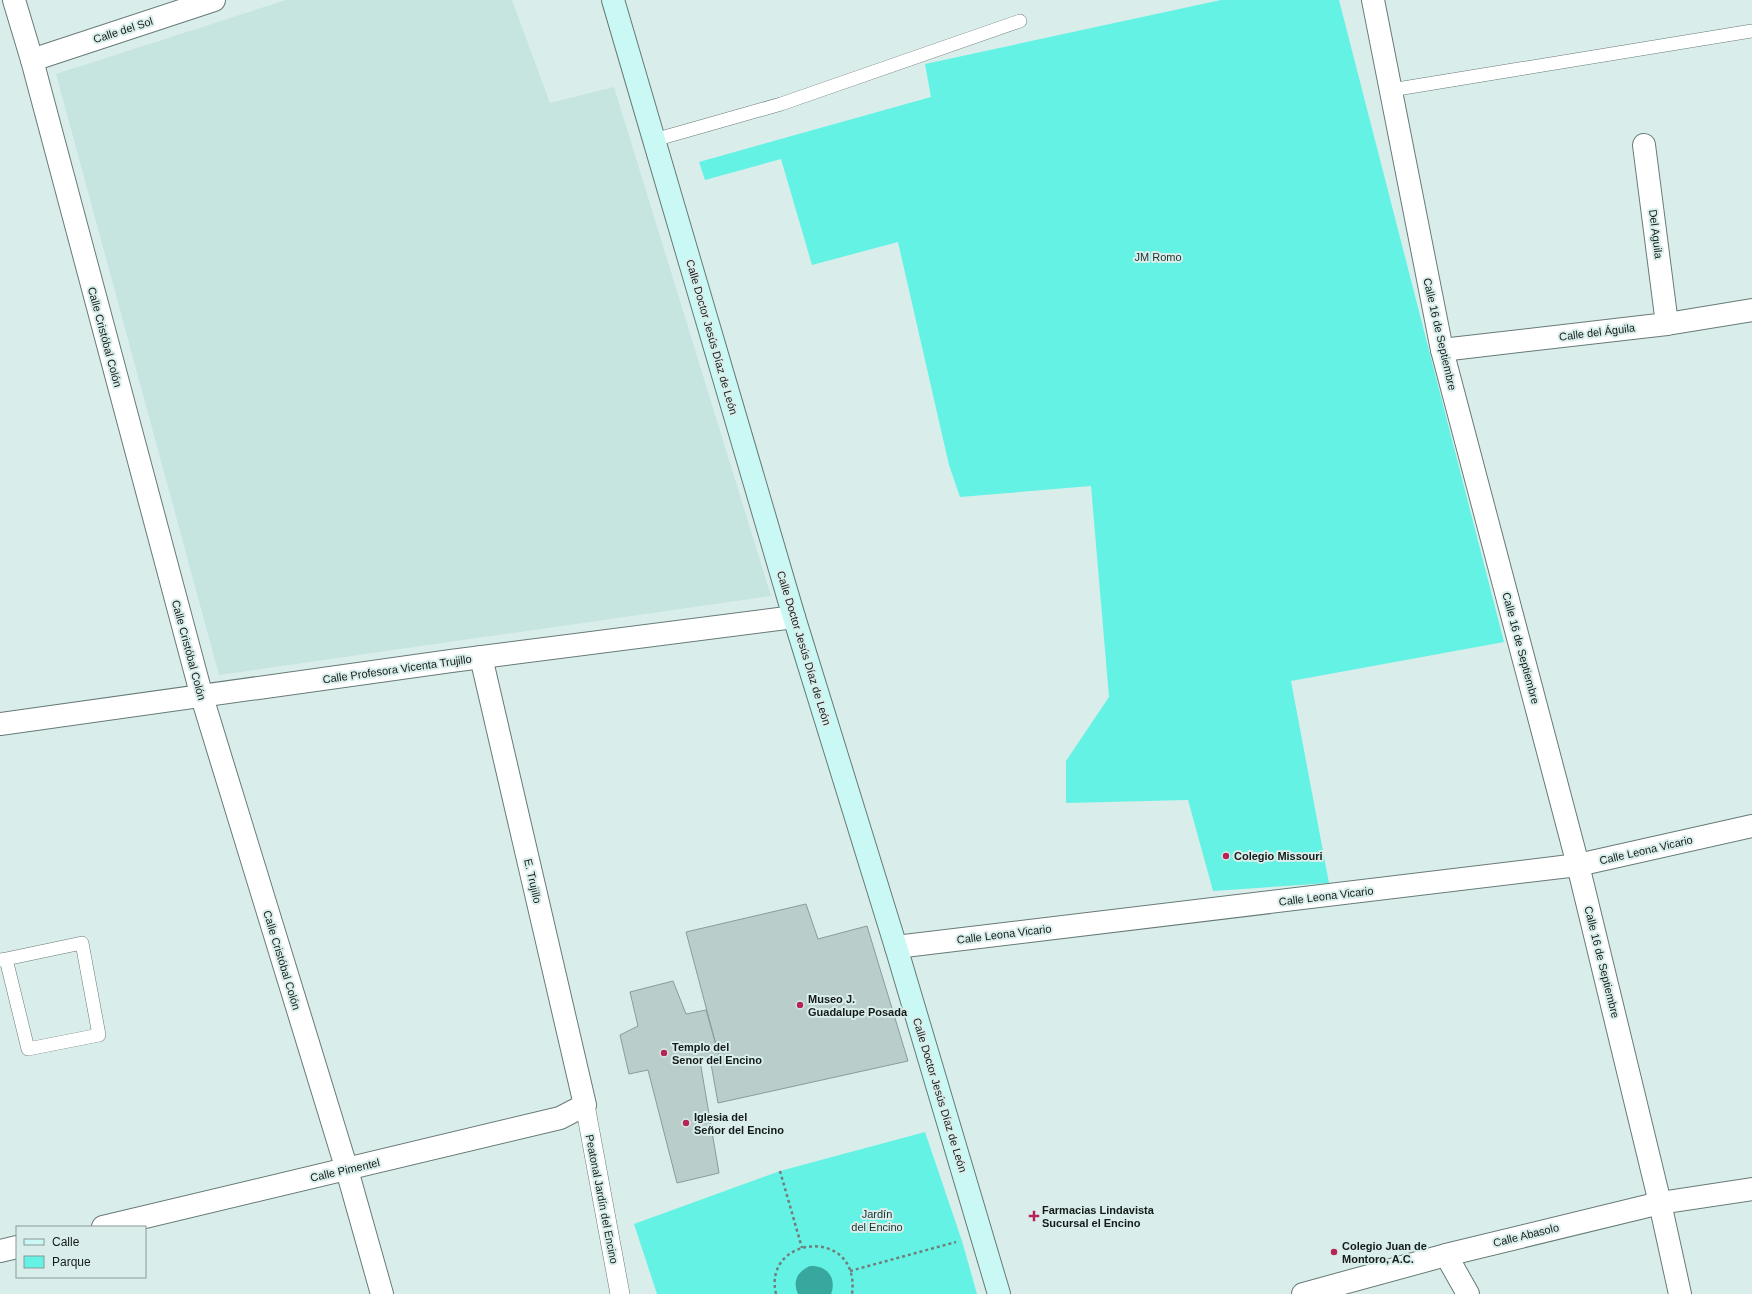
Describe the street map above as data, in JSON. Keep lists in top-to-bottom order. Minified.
{"streets":{"main road":["Calle Doctor Jesús Díaz de León"],"street":["Calle del Sol","Del Aguila","Calle del Águila","Calle 16 de Septiembre","Calle Cristóbal Colón","Calle Profesora Vicenta Trujillo","Calle Leona Vicario","E. Trujillo","Calle Pimentel","Peatonal Jardín del Encino","Calle Abasolo"]},"crossings":[["Calle del Sol","Calle Cristóbal Colón"],["Del Aguila","Calle del Águila"],["Calle del Águila","Calle 16 de Septiembre"],["Calle 16 de Septiembre","Calle Leona Vicario"],["Calle 16 de Septiembre","Calle Abasolo"],["Calle Cristóbal Colón","Calle Profesora Vicenta Trujillo"],["Calle Cristóbal Colón","Calle Pimentel"],["Calle Doctor Jesús Díaz de León","Calle Profesora Vicenta Trujillo"],["Calle Doctor Jesús Díaz de León","Calle Leona Vicario"],["Calle Profesora Vicenta Trujillo","E. Trujillo"],["E. Trujillo","Calle Pimentel"],["E. Trujillo","Peatonal Jardín del Encino"],["Calle Pimentel","Peatonal Jardín del Encino"]],"parks":["JM Romo","Jardín del Encino"],"places":{"other":["Colegio Missouri","Museo J. Guadalupe Posada","Templo del Senor del Encino","Iglesia del Señor del Encino","Colegio Juan de Montoro, A.C."],"health":["Farmacias Lindavista Sucursal el Encino"]},"legend":["Calle","Parque"]}
